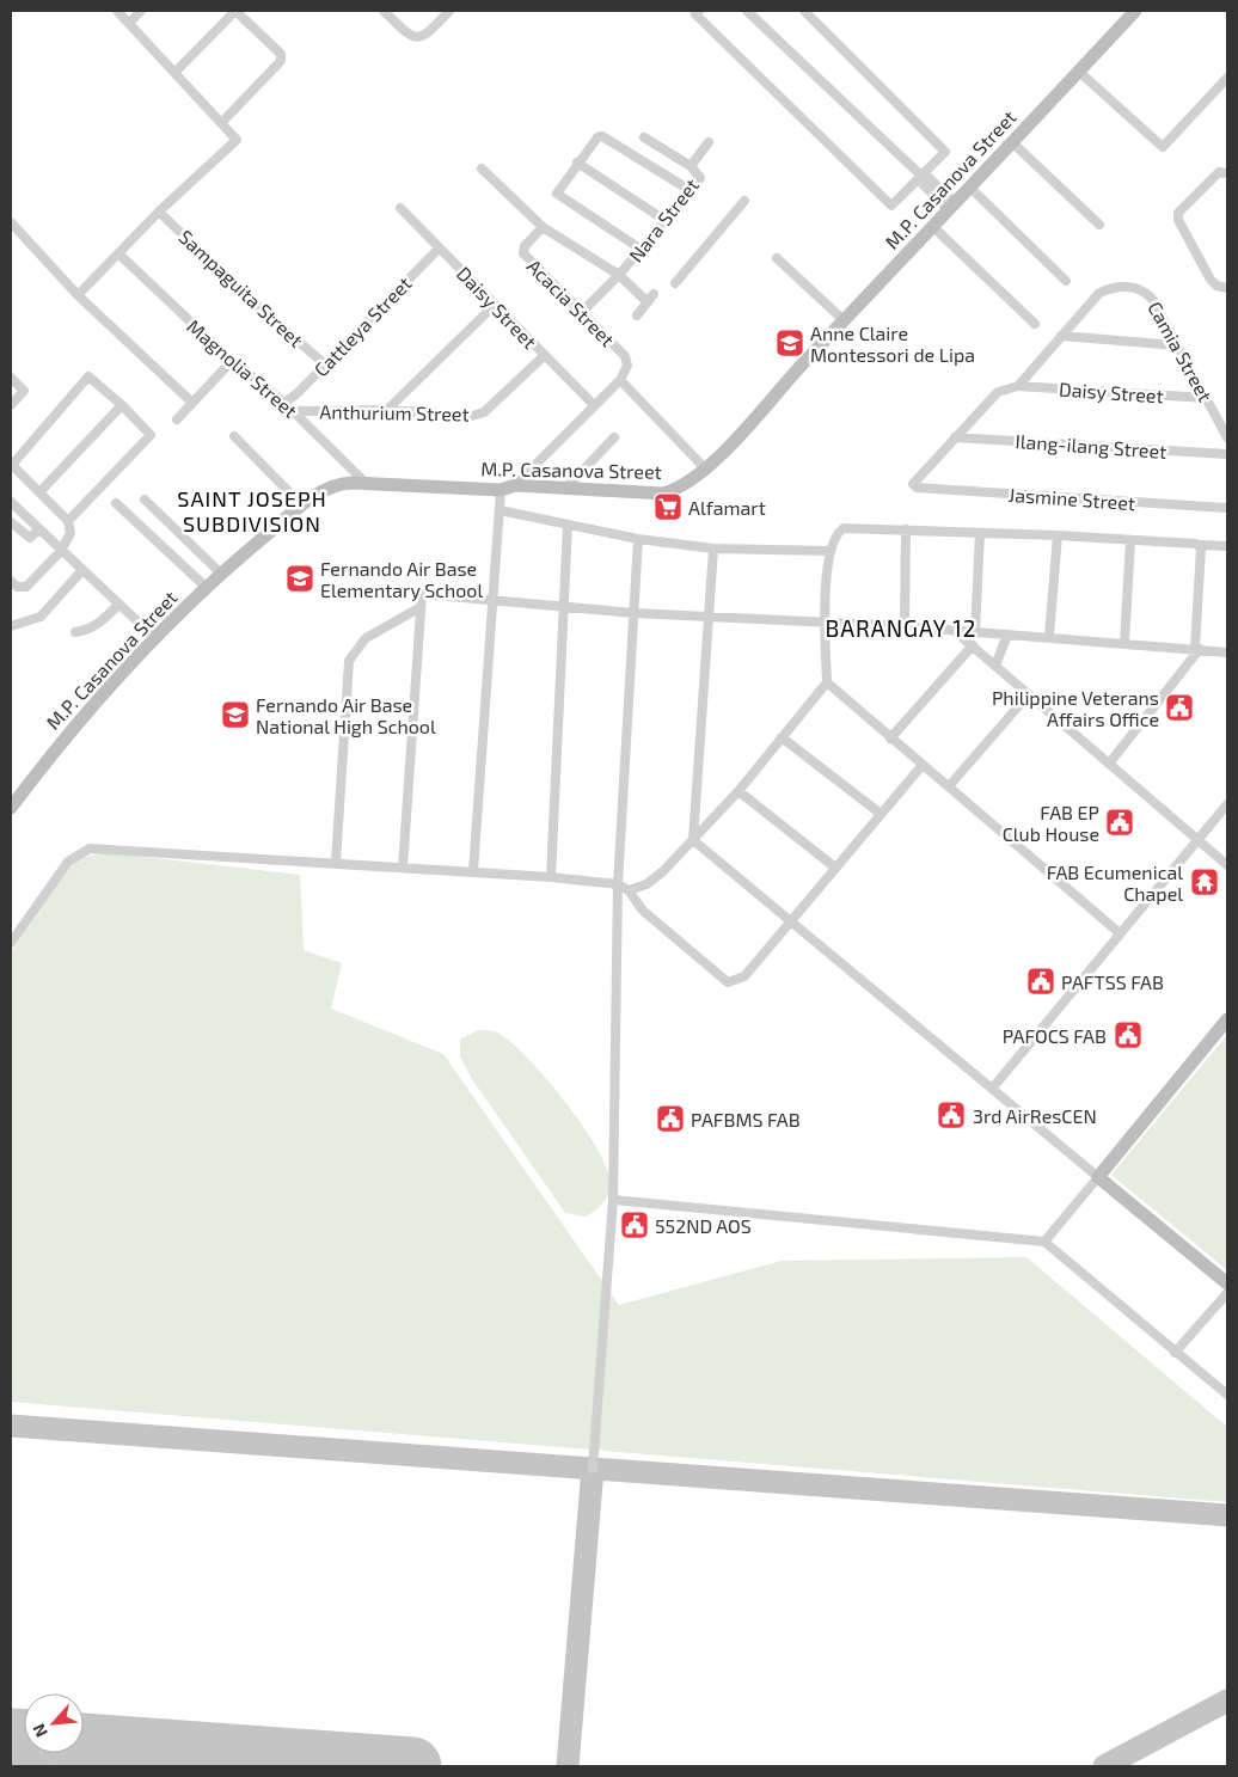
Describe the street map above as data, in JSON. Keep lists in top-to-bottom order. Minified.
{"streets":{"street":["M.P. Casanova Street","Nara Street","Sampaguita Street","Acacia Street","Daisy Street","Cattleya Street","Camia Street","Magnolia Street","Anthurium Street","Ilang-ilang Street","Jasmine Street"]},"crossings":[["M.P. Casanova Street","Magnolia Street"],["Nara Street","Acacia Street"],["Sampaguita Street","Cattleya Street"],["Daisy Street","Cattleya Street"],["Daisy Street","Camia Street"],["Daisy Street","Anthurium Street"],["Cattleya Street","Magnolia Street"],["Magnolia Street","Anthurium Street"],["Ilang-ilang Street","Jasmine Street"]],"districts":["SAINT JOSEPH SUBDIVISION","BARANGAY 12"],"places":{"school or university":["Anne Claire Montessori de Lipa","Fernando Air Base Elementary School","Fernando Air Base National High School"],"supermarket":["Alfamart"],"public building":["Philippine Veterans Affairs Office","FAB EP Club House","PAFTSS FAB","PAFOCS FAB","3rd AirResCEN","PAFBMS FAB","552ND AOS"],"temple":["FAB Ecumenical Chapel"]},"north":"bottom left"}
